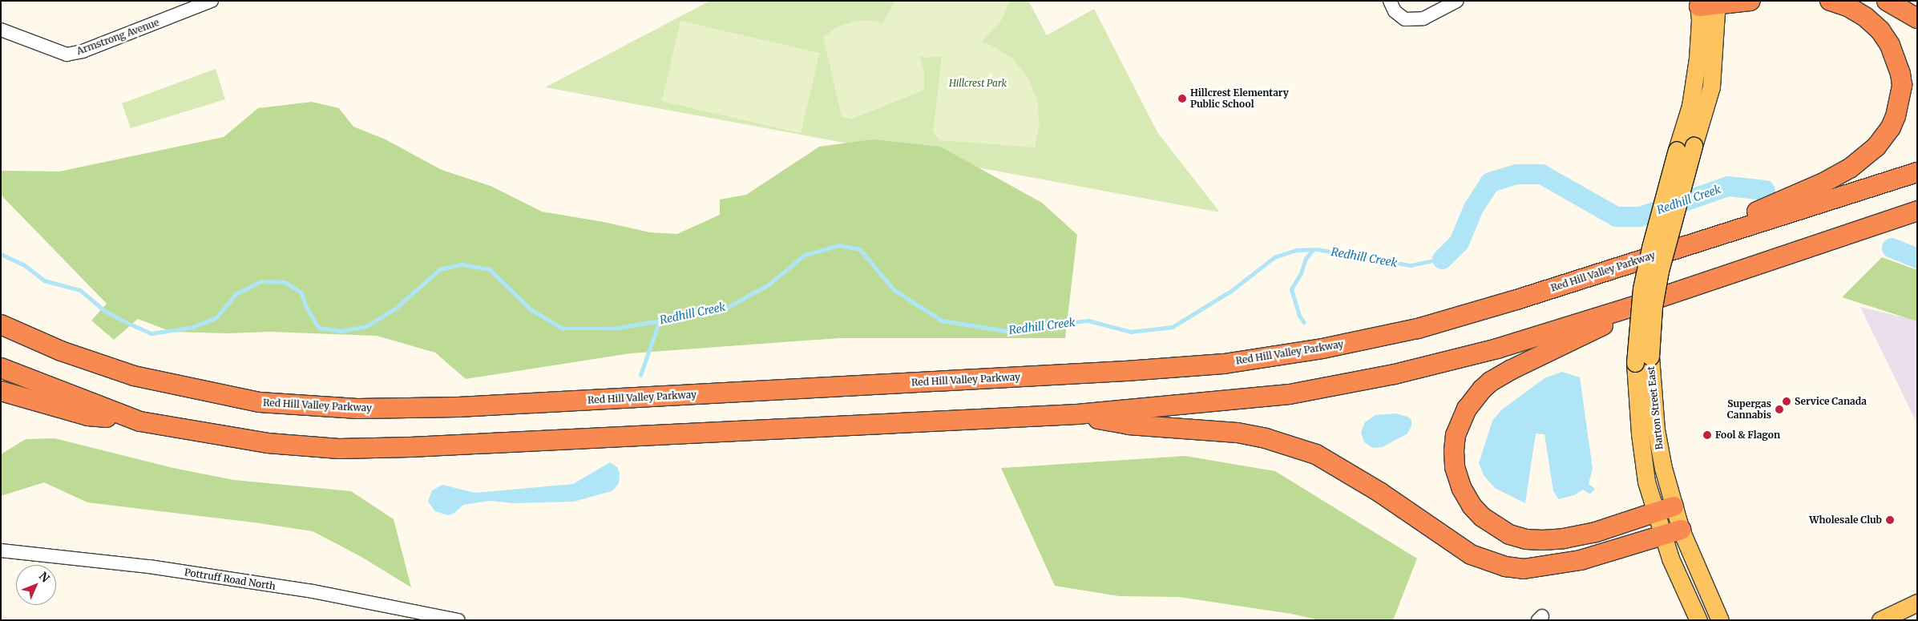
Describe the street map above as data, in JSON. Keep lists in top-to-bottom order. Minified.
{"streets":{"highway":["Red Hill Valley Parkway"],"main road":["Barton Street East"],"street":["Armstrong Avenue","Pottruff Road North"]},"water":["Redhill Creek"],"parks":["Hillcrest Park"],"places":["Hillcrest Elementary Public School","Service Canada","Supergas Cannabis","Fool & Flagon","Wholesale Club"],"north":"top right"}
